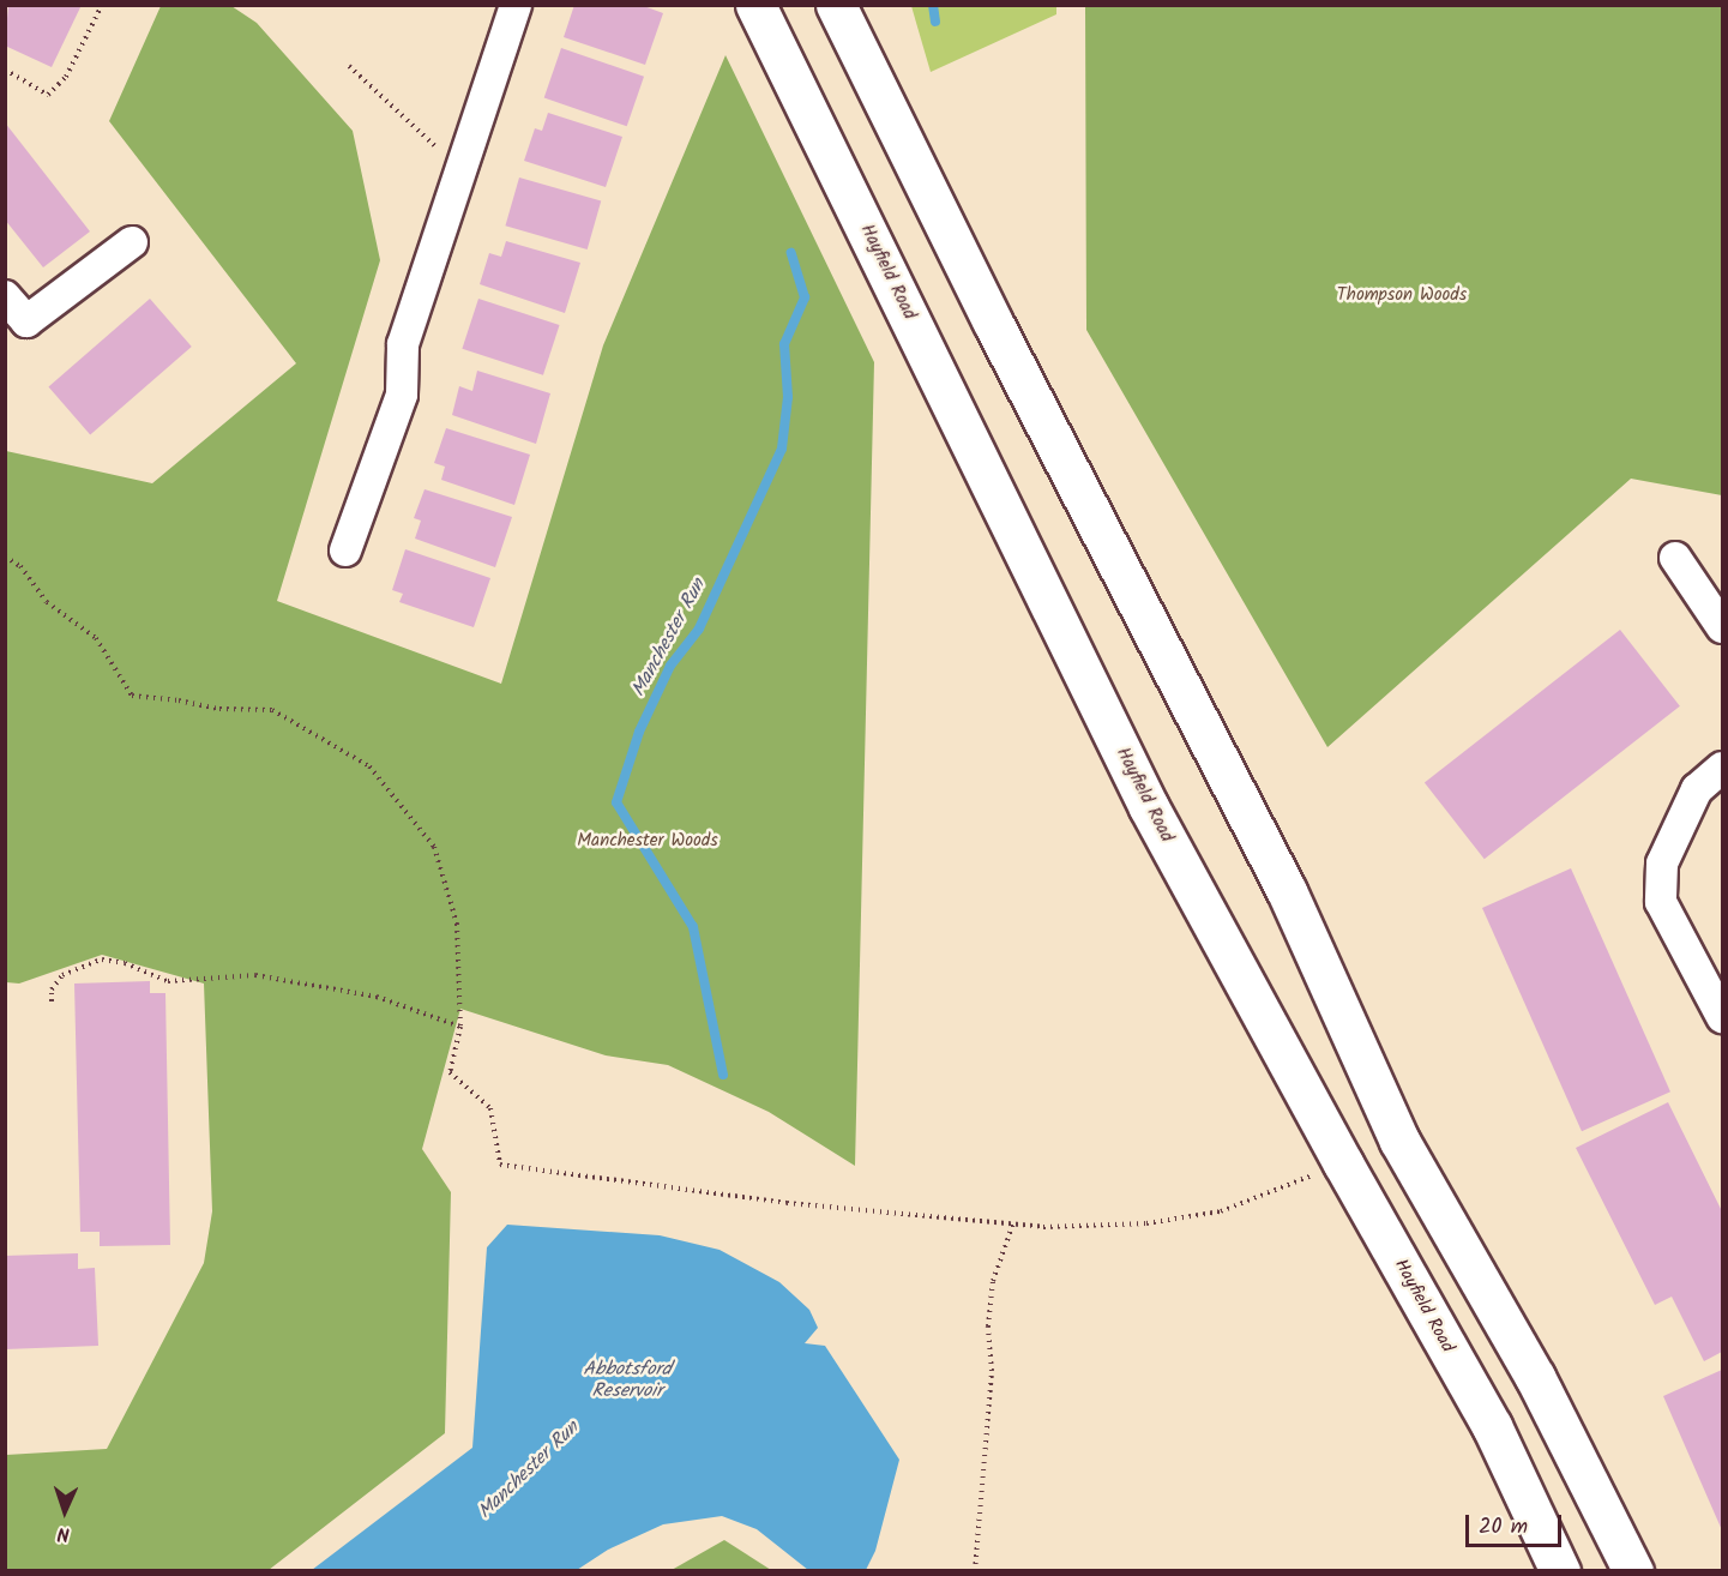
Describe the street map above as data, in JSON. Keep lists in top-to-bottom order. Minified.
{"streets":{"main road":["Hayfield Road"]},"water":["Manchester Run","Abbotsford Reservoir"],"parks":["Thompson Woods","Manchester Woods"],"scale_bar":"20 m","north":"bottom"}
